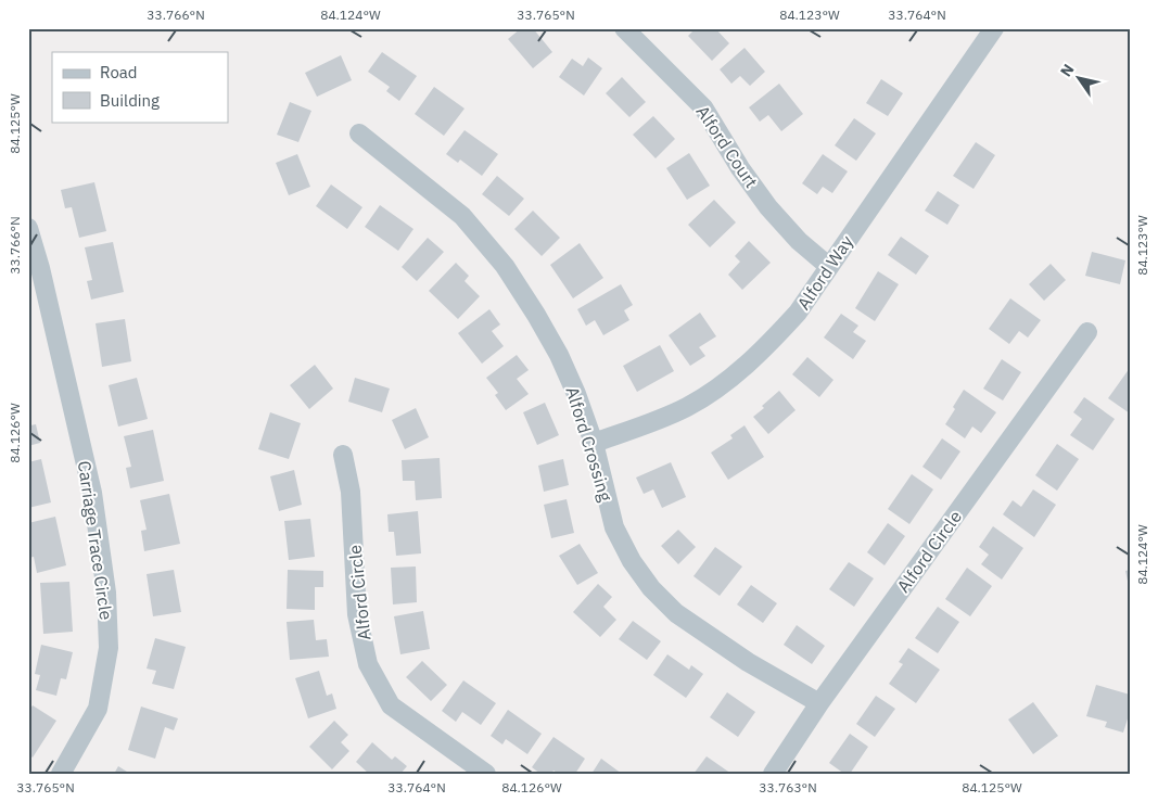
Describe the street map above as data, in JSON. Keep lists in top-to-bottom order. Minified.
{"streets":{"street":["Alford Court","Alford Way","Alford Crossing","Carriage Trace Circle","Alford Circle"]},"crossings":[["Alford Court","Alford Way"],["Alford Way","Alford Crossing"],["Alford Crossing","Alford Circle"]],"legend":["Road","Building"],"north":"top left","coordinates":["33.766°N","84.124°W","33.765°N","84.123°W","33.764°N","84.125°W","84.126°W","33.763°N"]}
